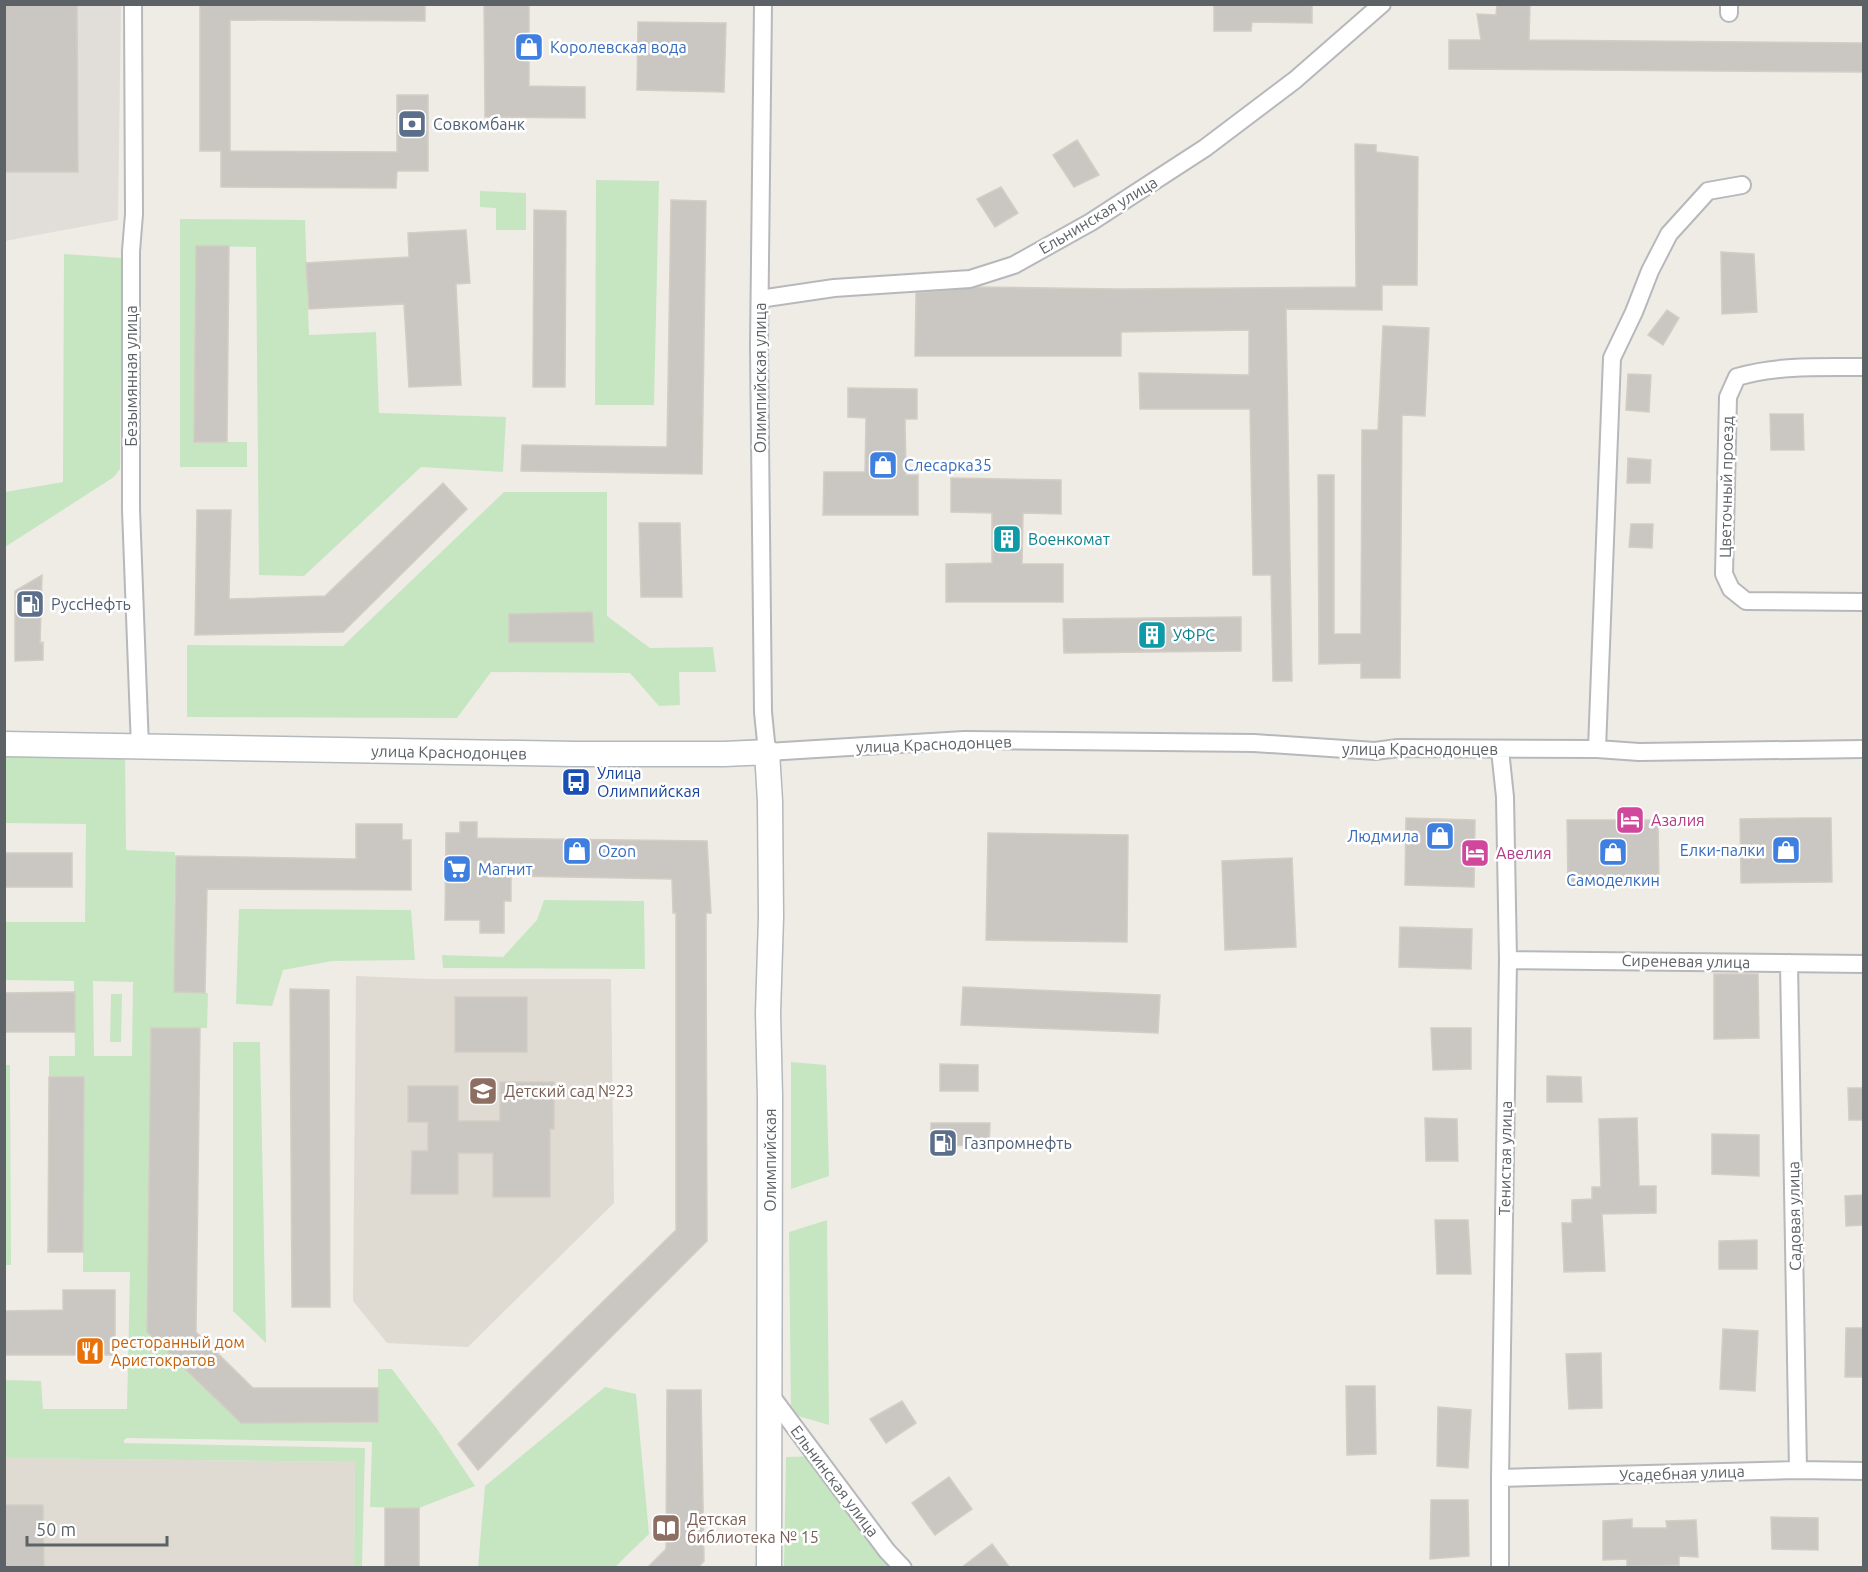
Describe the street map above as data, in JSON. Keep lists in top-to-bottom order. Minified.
{"streets":{"main road":["улица Краснодонцев","Олимпийская"],"street":["Ельнинская улица","Безымянная улица","Олимпийская улица","Цветочный проезд","Сиреневая улица","Тенистая улица","Садовая улица","Усадебная улица"]},"crossings":[["Ельнинская улица","Олимпийская улица"],["Ельнинская улица","Олимпийская"],["Безымянная улица","улица Краснодонцев"],["Олимпийская улица","улица Краснодонцев"],["Олимпийская улица","Олимпийская"],["улица Краснодонцев","Тенистая улица"],["улица Краснодонцев","Олимпийская"],["Сиреневая улица","Тенистая улица"],["Сиреневая улица","Садовая улица"],["Тенистая улица","Усадебная улица"],["Садовая улица","Усадебная улица"]],"places":{"shop":["Королевская вода","Слесарка35","Людмила","Елки-палки","Ozon","Самоделкин"],"bank":["Совкомбанк"],"building":["Военкомат","УФРС"],"fuel station":["РуссНефть","Газпромнефть"],"bus stop":["Улица Олимпийская"],"hotel":["Азалия","Авелия"],"supermarket":["Магнит"],"school or university":["Детский сад №23"],"restaurant":["ресторанный дом Аристократов"],"library":["Детская библиотека № 15"]},"scale_bar":"50 m"}
